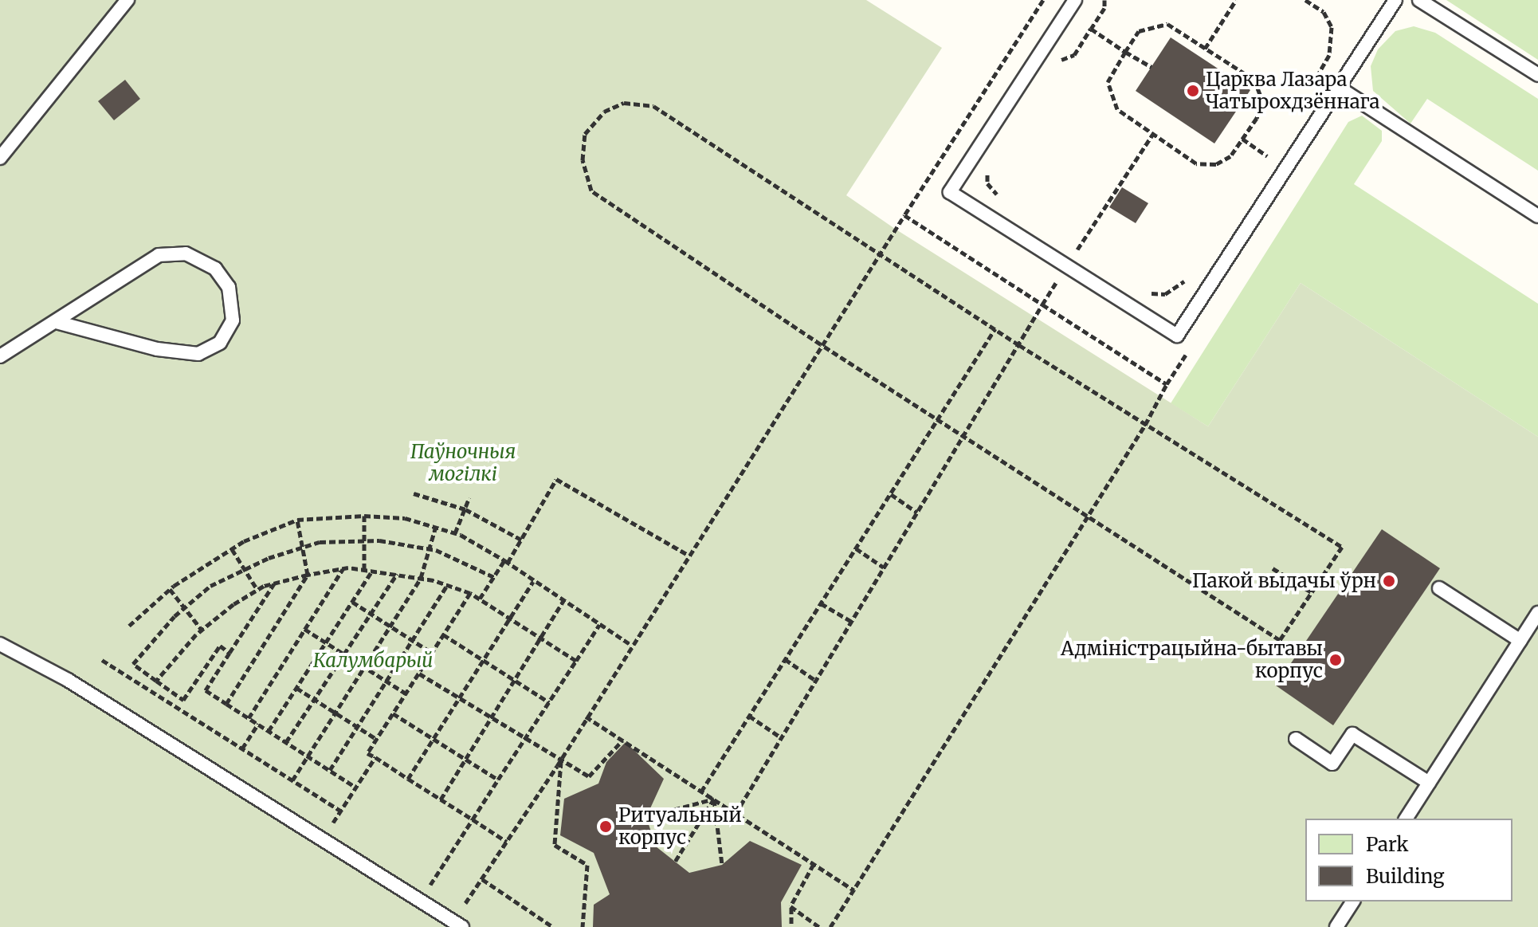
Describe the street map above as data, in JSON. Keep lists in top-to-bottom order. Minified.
{"parks":["Паўночныя могілкі","Калумбарый"],"places":["Царква Лазара Чатырохдзённага","Пакой выдачы ўрн","Адміністрацыйна-бытавы корпус","Ритуальный корпус"],"legend":["Park","Building"]}
